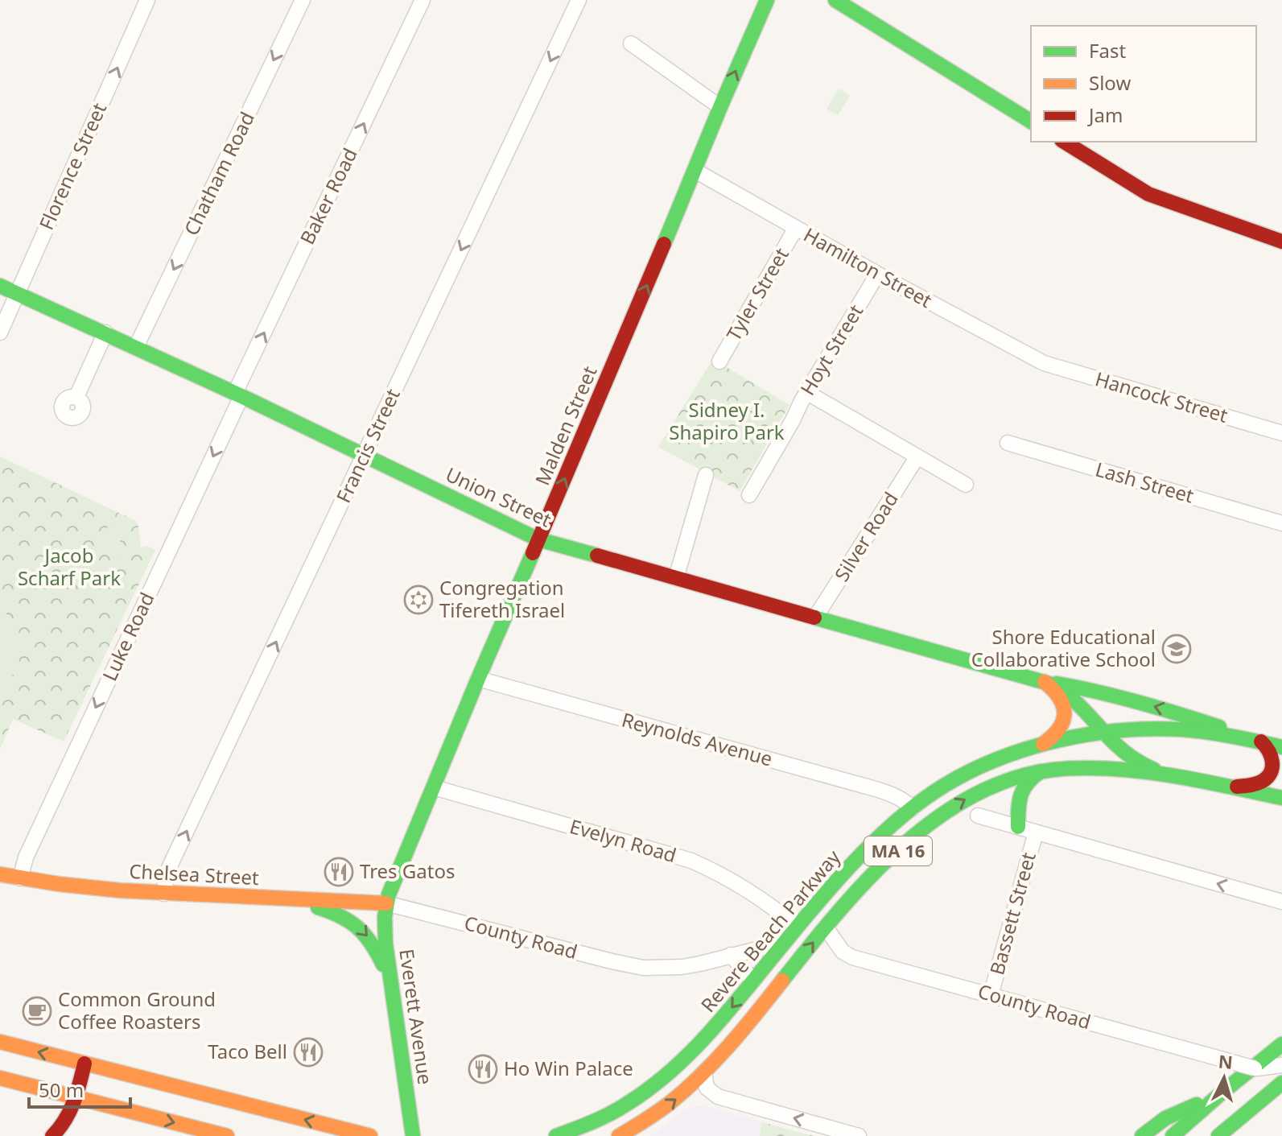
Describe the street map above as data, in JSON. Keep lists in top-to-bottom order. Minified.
{"streets":{"main road":["Malden Street","Union Street","MA 16","Chelsea Street","Revere Beach Parkway","Everett Avenue"],"street":["Florence Street","Chatham Road","Baker Road","Hamilton Street","Tyler Street","Hoyt Street","Hancock Street","Francis Street","Lash Street","Silver Road","Luke Road","Reynolds Avenue","Evelyn Road","Bassett Street","County Road"]},"crossings":[["Florence Street","Union Street"],["Chatham Road","Union Street"],["Baker Road","Union Street"],["Baker Road","Luke Road"],["Hamilton Street","Tyler Street"],["Hamilton Street","Hoyt Street"],["Hamilton Street","Hancock Street"],["Hamilton Street","Malden Street"],["Malden Street","Union Street"],["Malden Street","Reynolds Avenue"],["Malden Street","Evelyn Road"],["Malden Street","Chelsea Street"],["Malden Street","County Road"],["Malden Street","Everett Avenue"],["Francis Street","Union Street"],["Francis Street","Chelsea Street"],["Union Street","Silver Road"],["Union Street","Luke Road"],["Union Street","Revere Beach Parkway"],["Luke Road","Chelsea Street"],["Reynolds Avenue","Revere Beach Parkway"],["Evelyn Road","Revere Beach Parkway"],["Chelsea Street","County Road"],["Chelsea Street","Everett Avenue"],["Bassett Street","County Road"],["Revere Beach Parkway","County Road"],["County Road","Everett Avenue"]],"one_way":["Florence Street","Chatham Road","Baker Road","Malden Street","Luke Road"],"parks":["Sidney I. Shapiro Park","Jacob Scharf Park"],"places":{"synagogue":["Congregation Tifereth Israel"],"school or university":["Shore Educational Collaborative School"],"restaurant":["Tres Gatos","Taco Bell","Ho Win Palace"],"cafe":["Common Ground Coffee Roasters"]},"legend":["Fast","Slow","Jam"],"scale_bar":"50 m","north":"top"}
